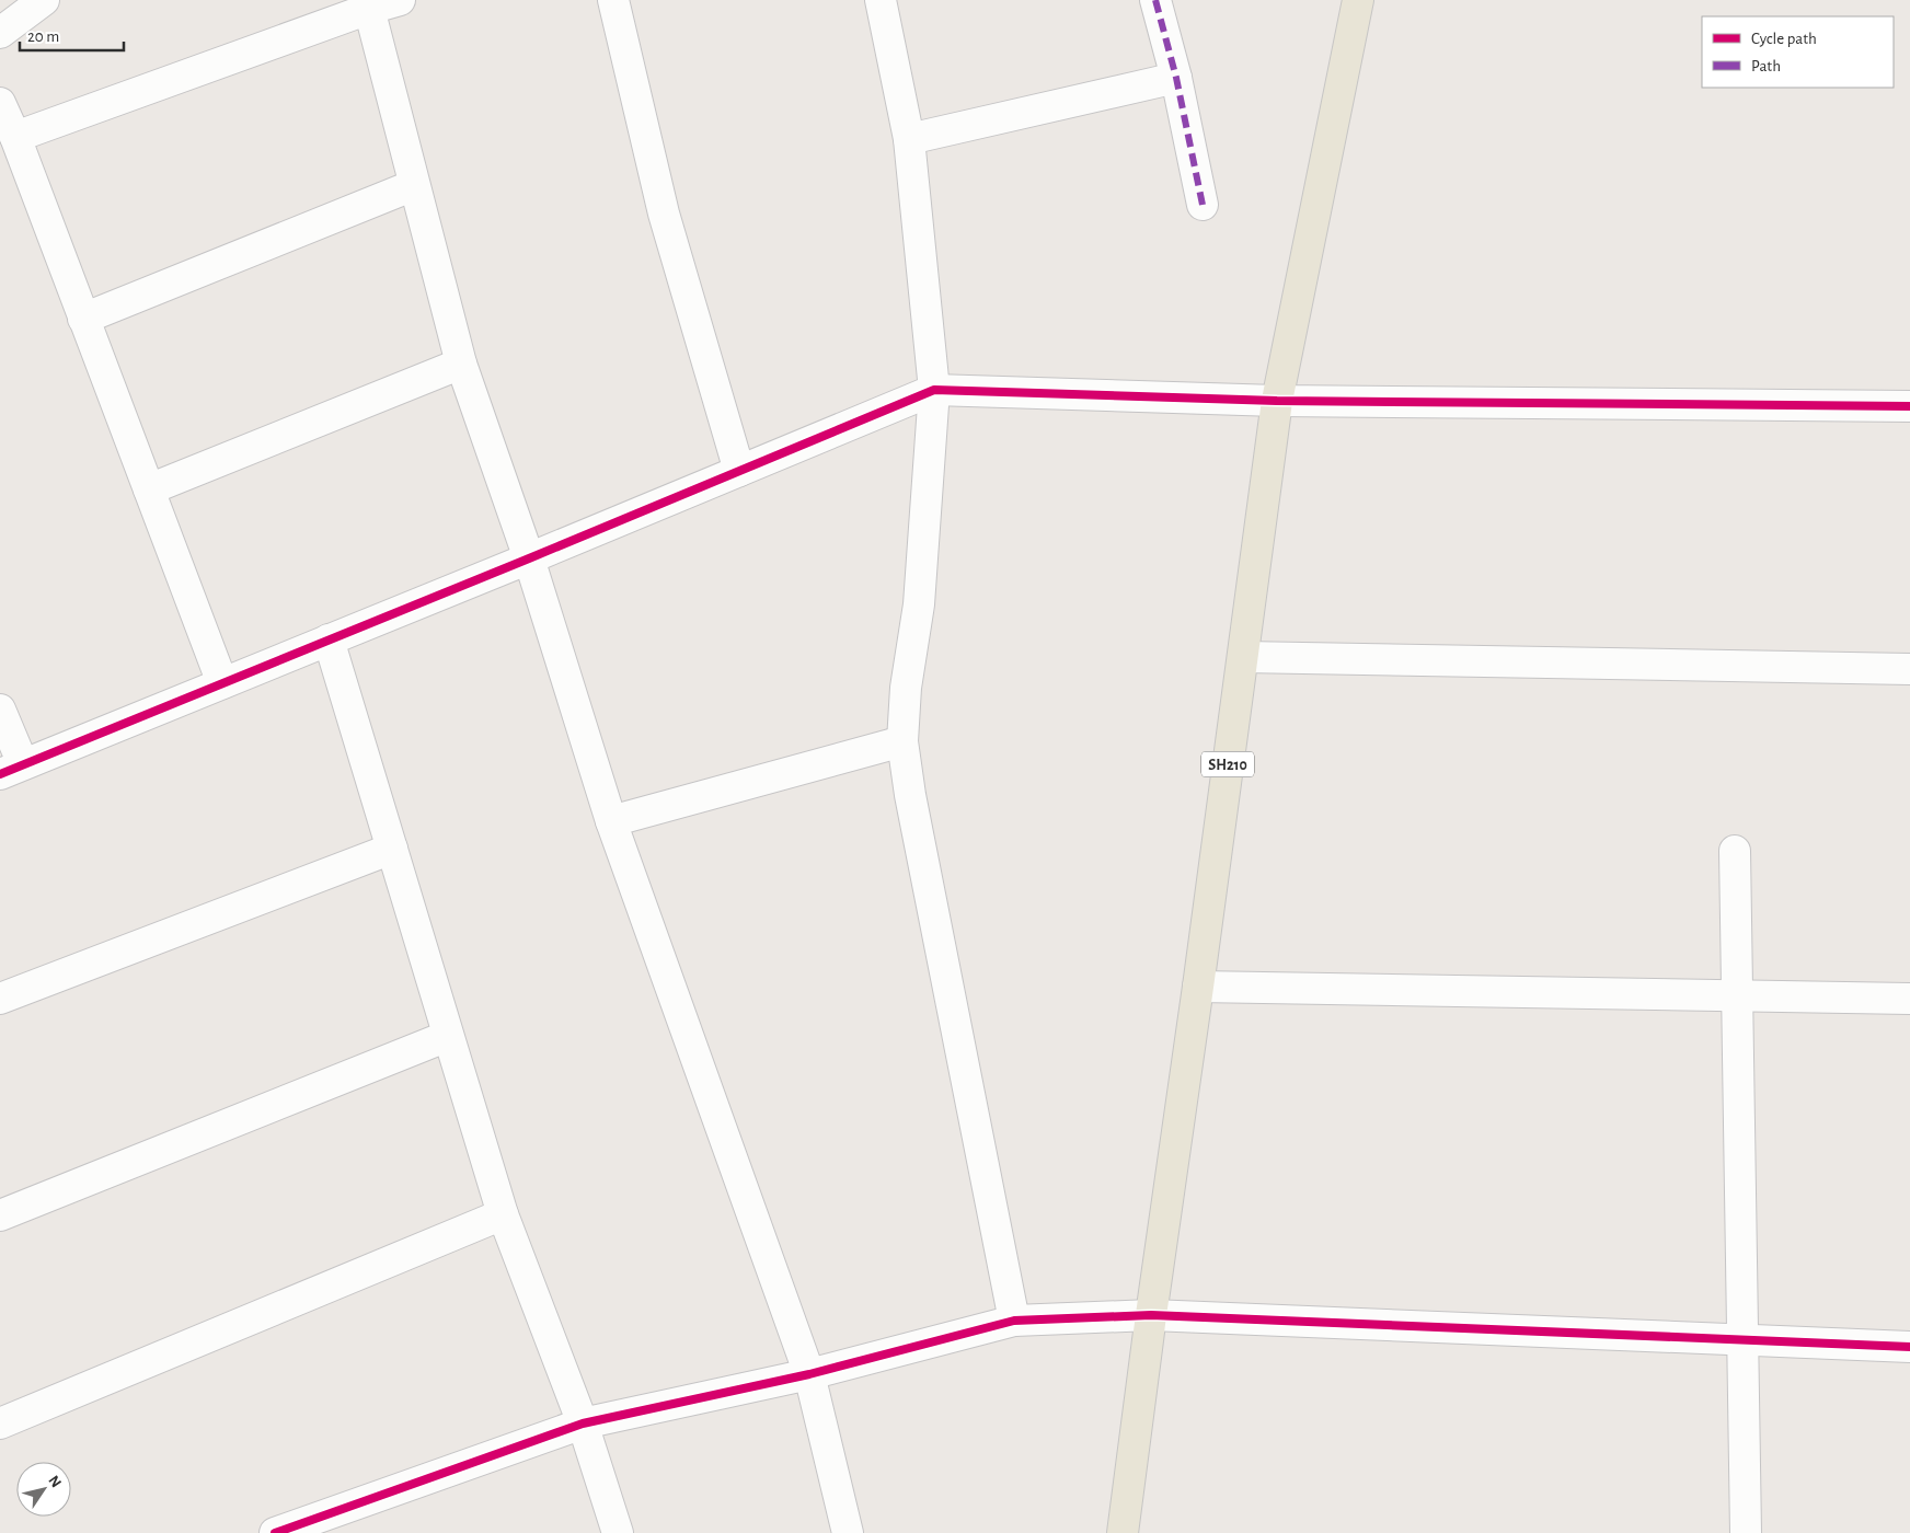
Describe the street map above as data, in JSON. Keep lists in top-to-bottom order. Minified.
{"streets":{"main road":["SH210"]},"legend":["Cycle path","Path"],"scale_bar":"20 m","north":"top right"}
